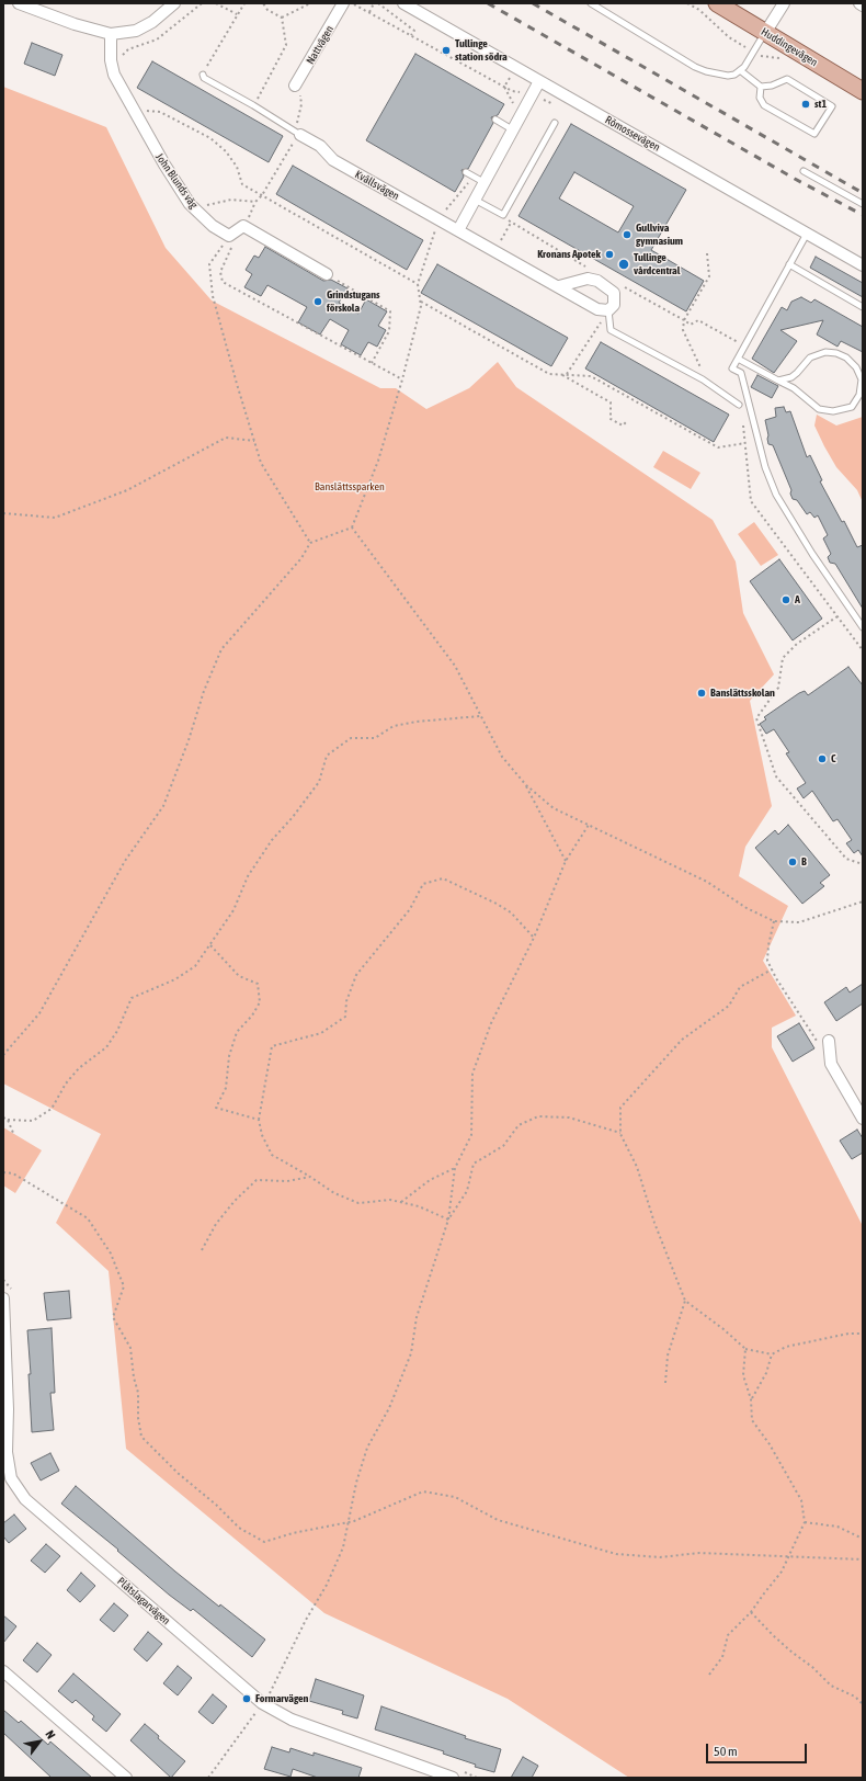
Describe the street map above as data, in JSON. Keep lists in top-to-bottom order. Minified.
{"streets":{"main road":["Huddingevägen"],"street":["Nattvägen","Römossevägen","John Blunds väg","Kvällsvägen","Plåtslagarvägen"]},"parks":["Banslättssparken"],"places":["Tullinge station södra","st1","Gullviva gymnasium","Kronans Apotek","Tullinge vårdcentral","Grindstugans förskola","A","Banslättsskolan","C","B","Formarvägen"],"scale_bar":"50 m","north":"top right"}
